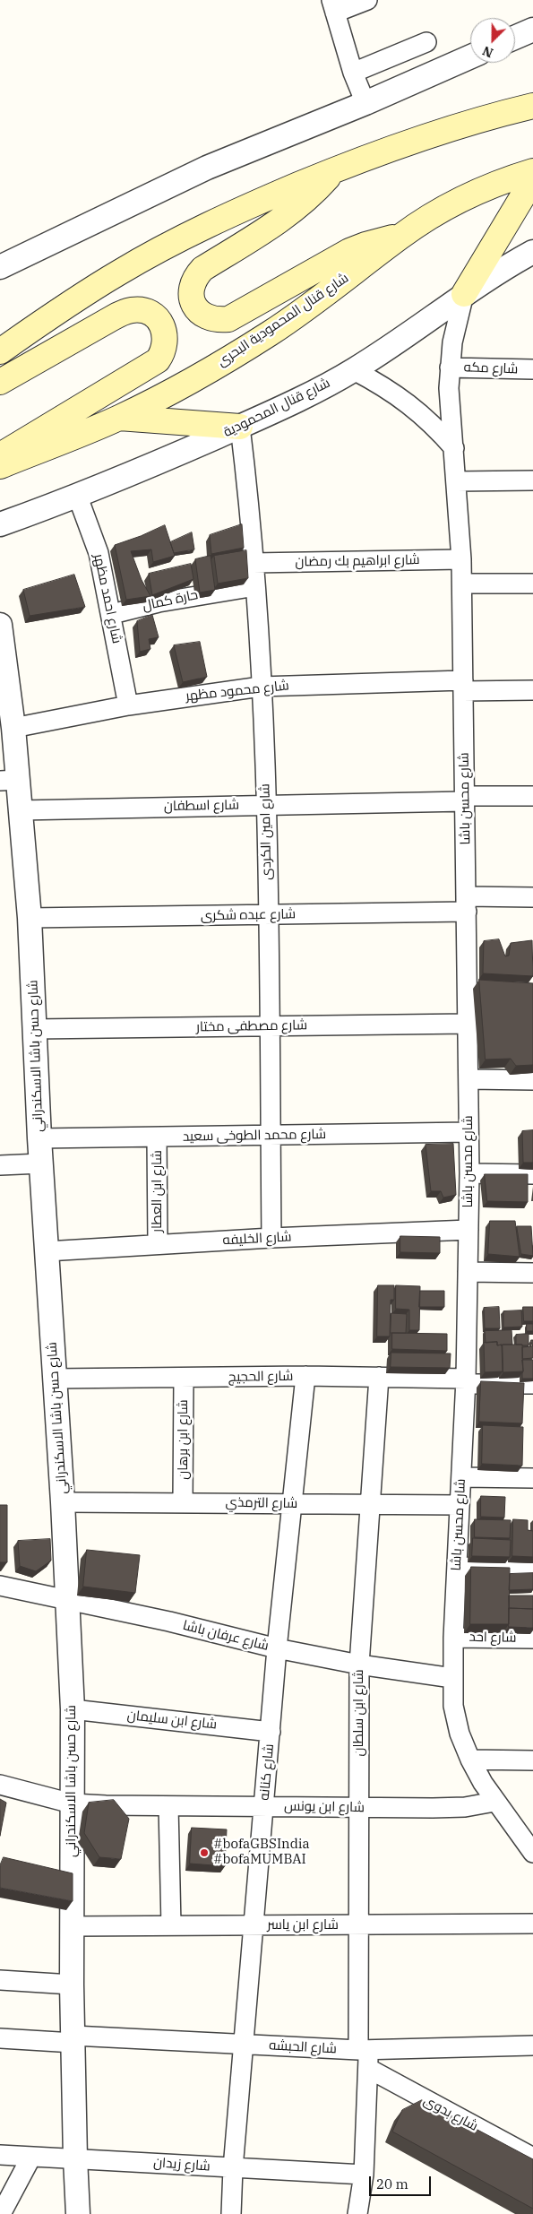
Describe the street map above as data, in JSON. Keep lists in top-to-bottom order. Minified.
{"streets":{"main road":["شارع قنال المحمودية البحرى"],"street":["شارع مكه","شارع قنال المحمودية","شارع ابراهيم بك رمضان","شارع احمد مظهر","حارة كمال","شارع محمود مظهر","شارع محسن باشا","شارع اسطفان","شارع امين الكردى","شارع عبده شكرى","شارع مصطفى مختار","شارع حسن باشا الاسكندراني","شارع محمد الطوخى سعيد","شارع ابن العطار","شارع الخليفه","شارع الحجيج","شارع ابن برهان","شارع الترمذي","شارع عرفان باشا","شارع احد","شارع ابن سلطان","شارع ابن سليمان","شارع كنانه","شارع ابن يونس","شارع ابن ياسر","شارع الحبشه","شارع بدوى","شارع زيدان"]},"crossings":[["شارع مكه","شارع محسن باشا"],["شارع قنال المحمودية","شارع احمد مظهر"],["شارع قنال المحمودية","شارع محسن باشا"],["شارع قنال المحمودية","شارع امين الكردى"],["شارع ابراهيم بك رمضان","شارع محسن باشا"],["شارع ابراهيم بك رمضان","شارع امين الكردى"],["شارع احمد مظهر","حارة كمال"],["شارع احمد مظهر","شارع محمود مظهر"],["حارة كمال","شارع امين الكردى"],["شارع محمود مظهر","شارع محسن باشا"],["شارع محمود مظهر","شارع امين الكردى"],["شارع محمود مظهر","شارع حسن باشا الاسكندراني"],["شارع محسن باشا","شارع اسطفان"],["شارع محسن باشا","شارع عبده شكرى"],["شارع محسن باشا","شارع مصطفى مختار"],["شارع محسن باشا","شارع محمد الطوخى سعيد"],["شارع محسن باشا","شارع الخليفه"],["شارع محسن باشا","شارع الحجيج"],["شارع محسن باشا","شارع الترمذي"],["شارع محسن باشا","شارع عرفان باشا"],["شارع محسن باشا","شارع احد"],["شارع محسن باشا","شارع ابن يونس"],["شارع اسطفان","شارع امين الكردى"],["شارع اسطفان","شارع حسن باشا الاسكندراني"],["شارع امين الكردى","شارع عبده شكرى"],["شارع امين الكردى","شارع مصطفى مختار"],["شارع امين الكردى","شارع محمد الطوخى سعيد"],["شارع امين الكردى","شارع الخليفه"],["شارع عبده شكرى","شارع حسن باشا الاسكندراني"],["شارع مصطفى مختار","شارع حسن باشا الاسكندراني"],["شارع حسن باشا الاسكندراني","شارع محمد الطوخى سعيد"],["شارع حسن باشا الاسكندراني","شارع الخليفه"],["شارع حسن باشا الاسكندراني","شارع الحجيج"],["شارع حسن باشا الاسكندراني","شارع الترمذي"],["شارع حسن باشا الاسكندراني","شارع عرفان باشا"],["شارع حسن باشا الاسكندراني","شارع ابن سليمان"],["شارع حسن باشا الاسكندراني","شارع ابن يونس"],["شارع حسن باشا الاسكندراني","شارع ابن ياسر"],["شارع حسن باشا الاسكندراني","شارع الحبشه"],["شارع حسن باشا الاسكندراني","شارع زيدان"],["شارع محمد الطوخى سعيد","شارع ابن العطار"],["شارع ابن العطار","شارع الخليفه"],["شارع الحجيج","شارع ابن برهان"],["شارع الحجيج","شارع ابن سلطان"],["شارع الحجيج","شارع كنانه"],["شارع ابن برهان","شارع الترمذي"],["شارع الترمذي","شارع ابن سلطان"],["شارع الترمذي","شارع كنانه"],["شارع عرفان باشا","شارع ابن سلطان"],["شارع عرفان باشا","شارع كنانه"],["شارع ابن سلطان","شارع ابن يونس"],["شارع ابن سلطان","شارع ابن ياسر"],["شارع ابن سلطان","شارع الحبشه"],["شارع ابن سلطان","شارع بدوى"],["شارع ابن سلطان","شارع زيدان"],["شارع ابن سليمان","شارع كنانه"],["شارع كنانه","شارع ابن يونس"],["شارع كنانه","شارع ابن ياسر"],["شارع كنانه","شارع الحبشه"],["شارع كنانه","شارع زيدان"]],"places":["#bofaGBSIndia #bofaMUMBAI"],"scale_bar":"20 m","north":"bottom left"}
